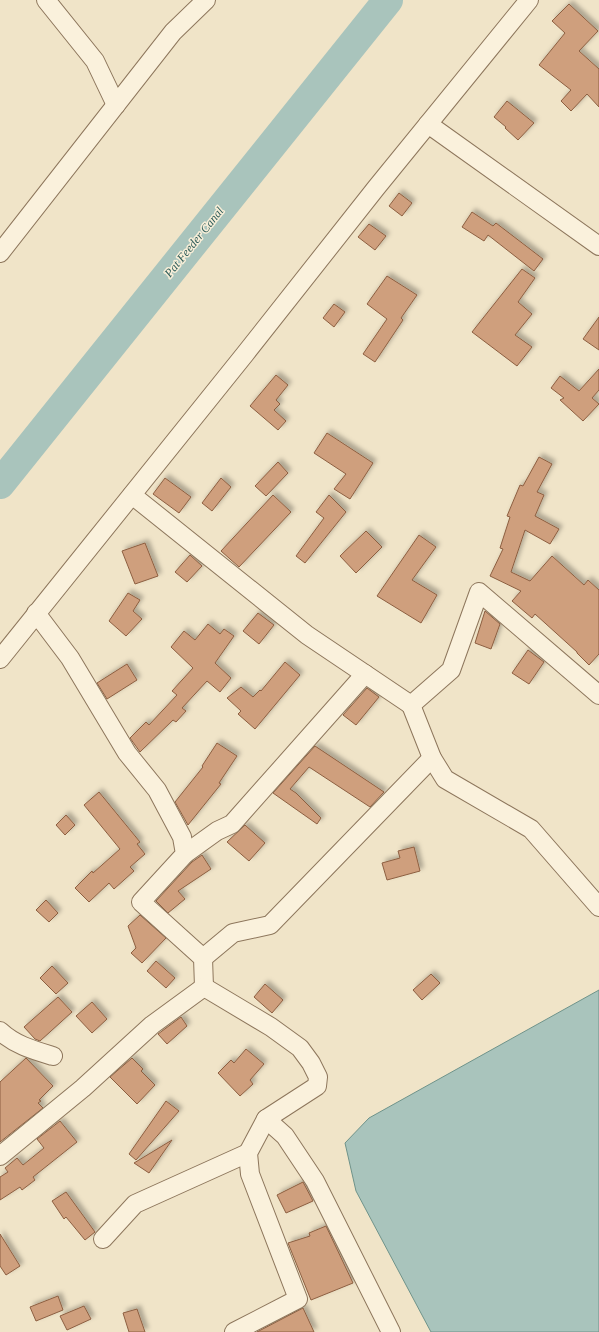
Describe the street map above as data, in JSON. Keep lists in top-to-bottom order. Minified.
{"water":["Pat Feeder Canal"]}
